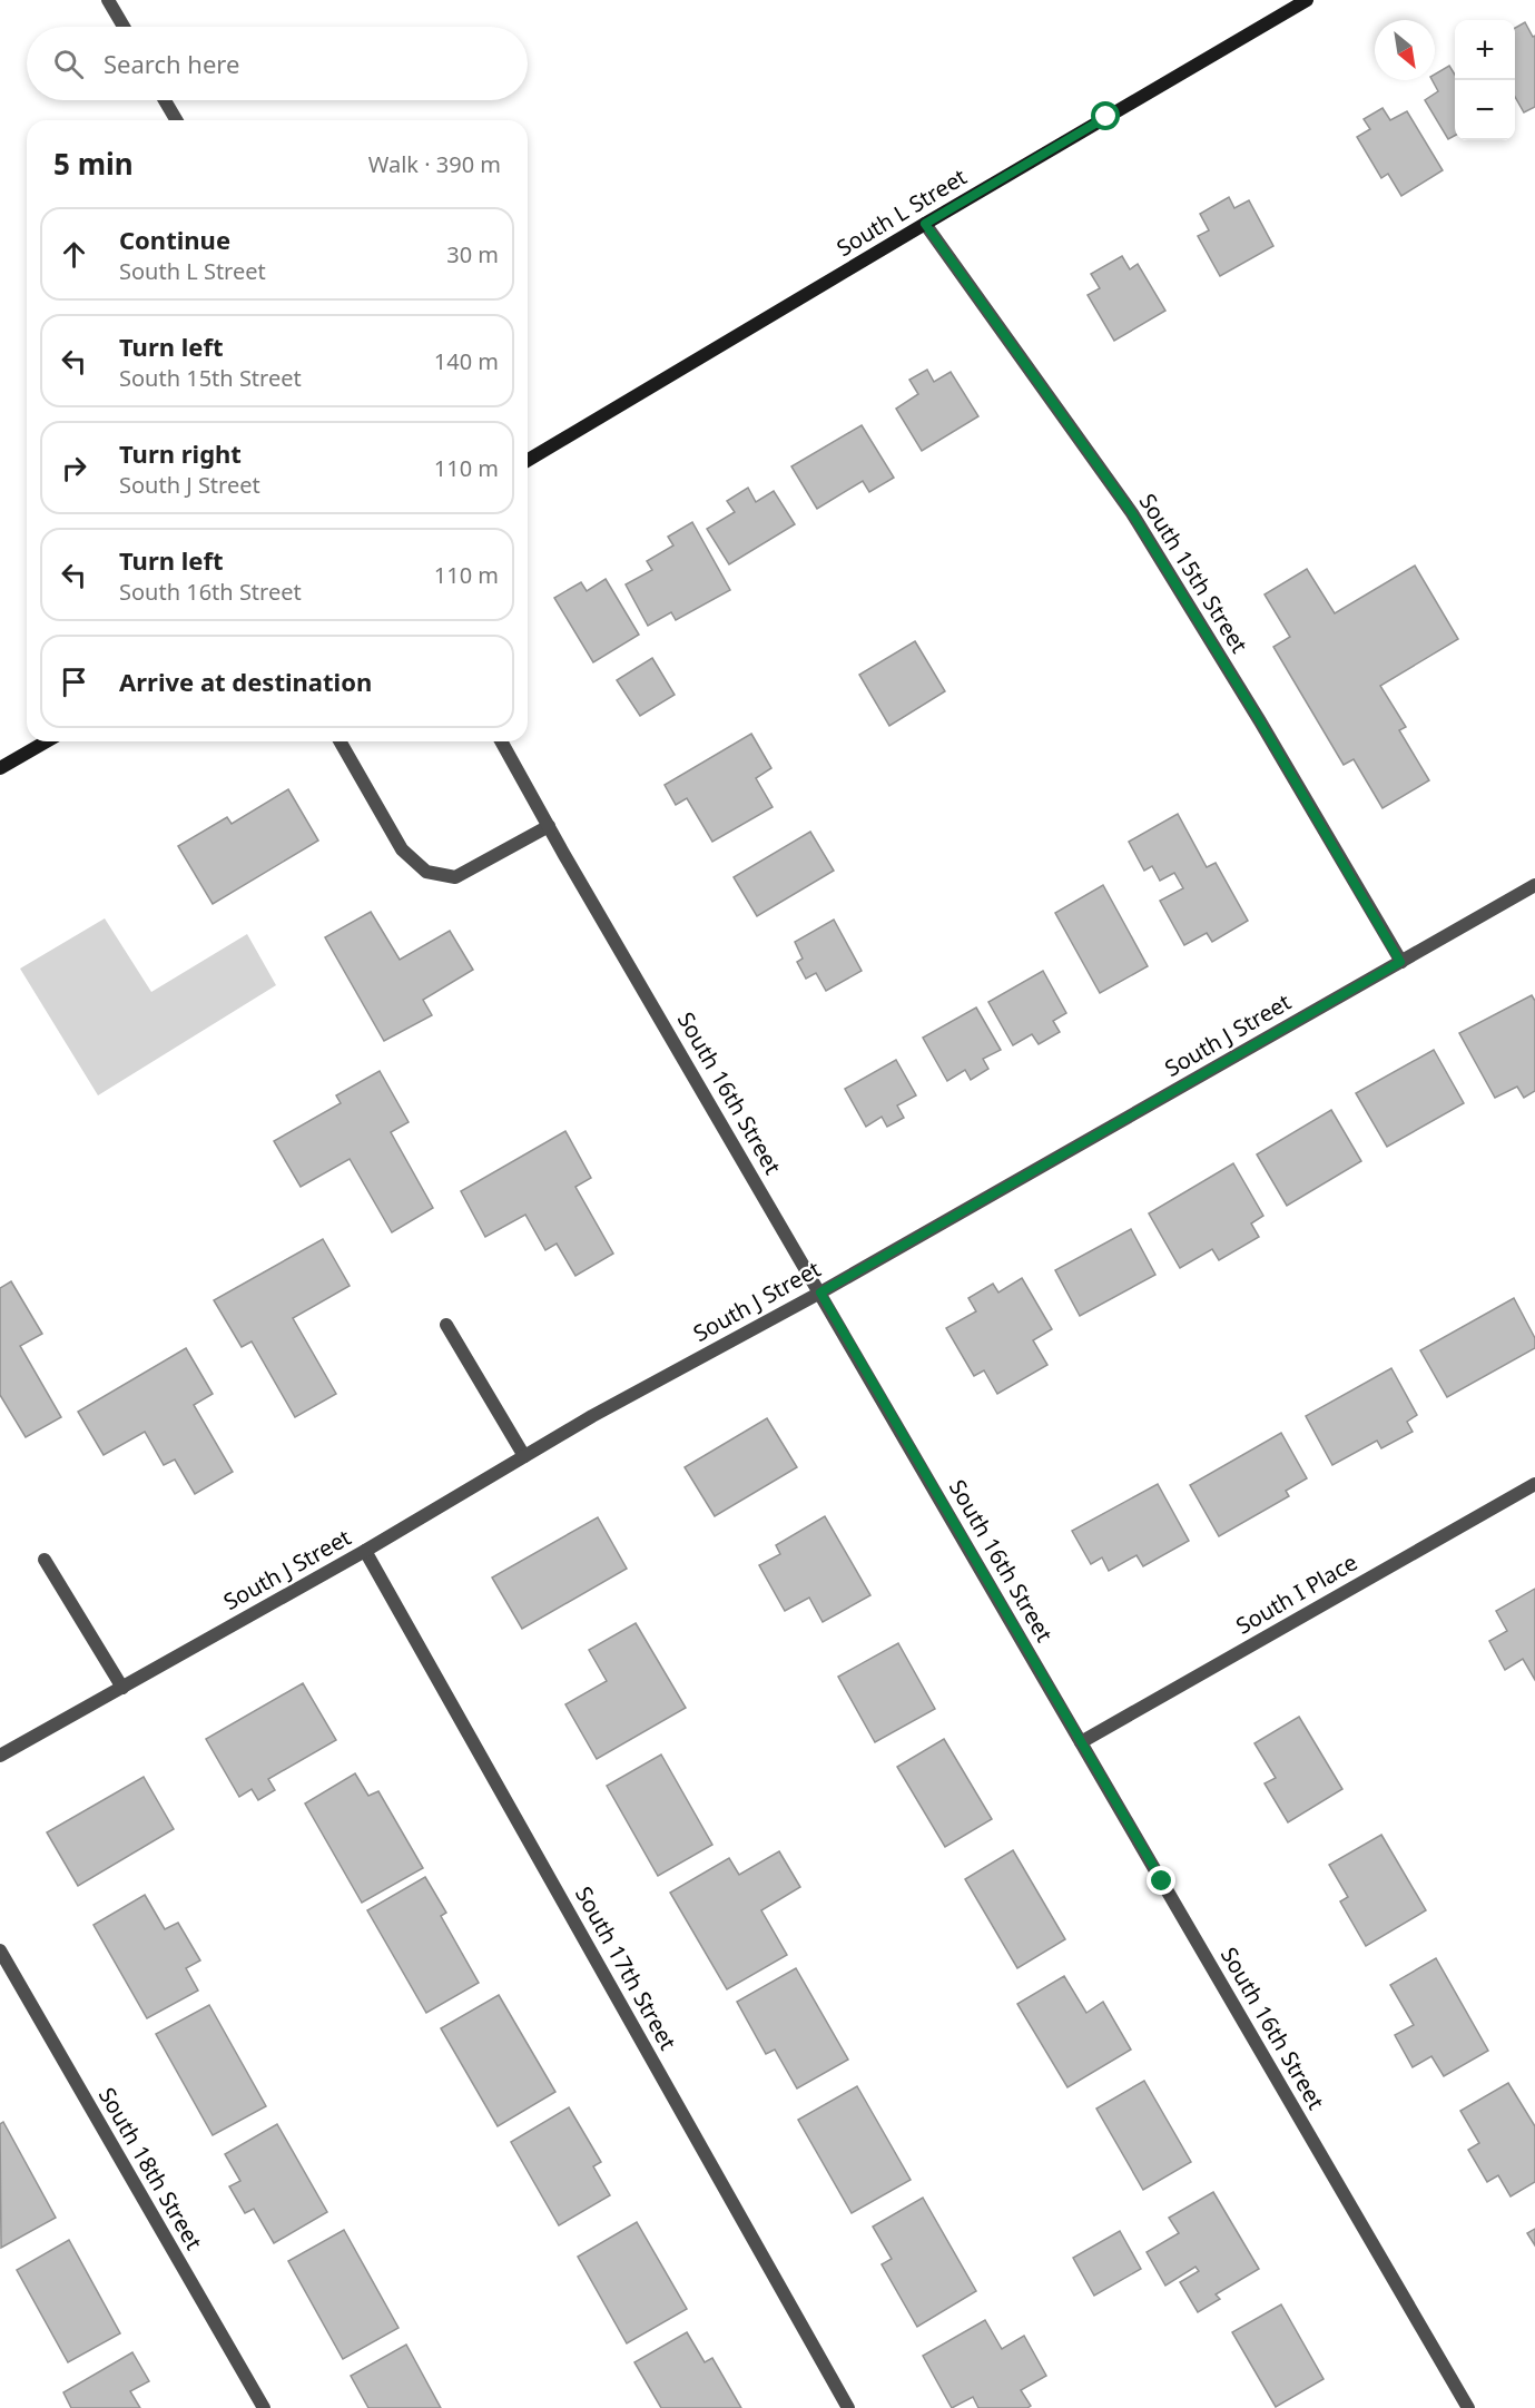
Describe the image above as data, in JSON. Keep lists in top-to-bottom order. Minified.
{"streets":{"street":["South L Street","South 15th Street","South J Street","South 16th Street","South I Place","South 17th Street","South 18th Street"]},"crossings":[["South L Street","South 15th Street"],["South 15th Street","South J Street"],["South J Street","South 16th Street"],["South J Street","South 17th Street"],["South 16th Street","South I Place"]],"north":"bottom right","page":{"map_buttons":["+","−"],"search":"Search here","heading":["5 min","Walk · 390 m"],"list":[["Continue","South L Street","30 m"],["Turn left","South 15th Street","140 m"],["Turn right","South J Street","110 m"],["Turn left","South 16th Street","110 m"],"Arrive at destination"]}}
